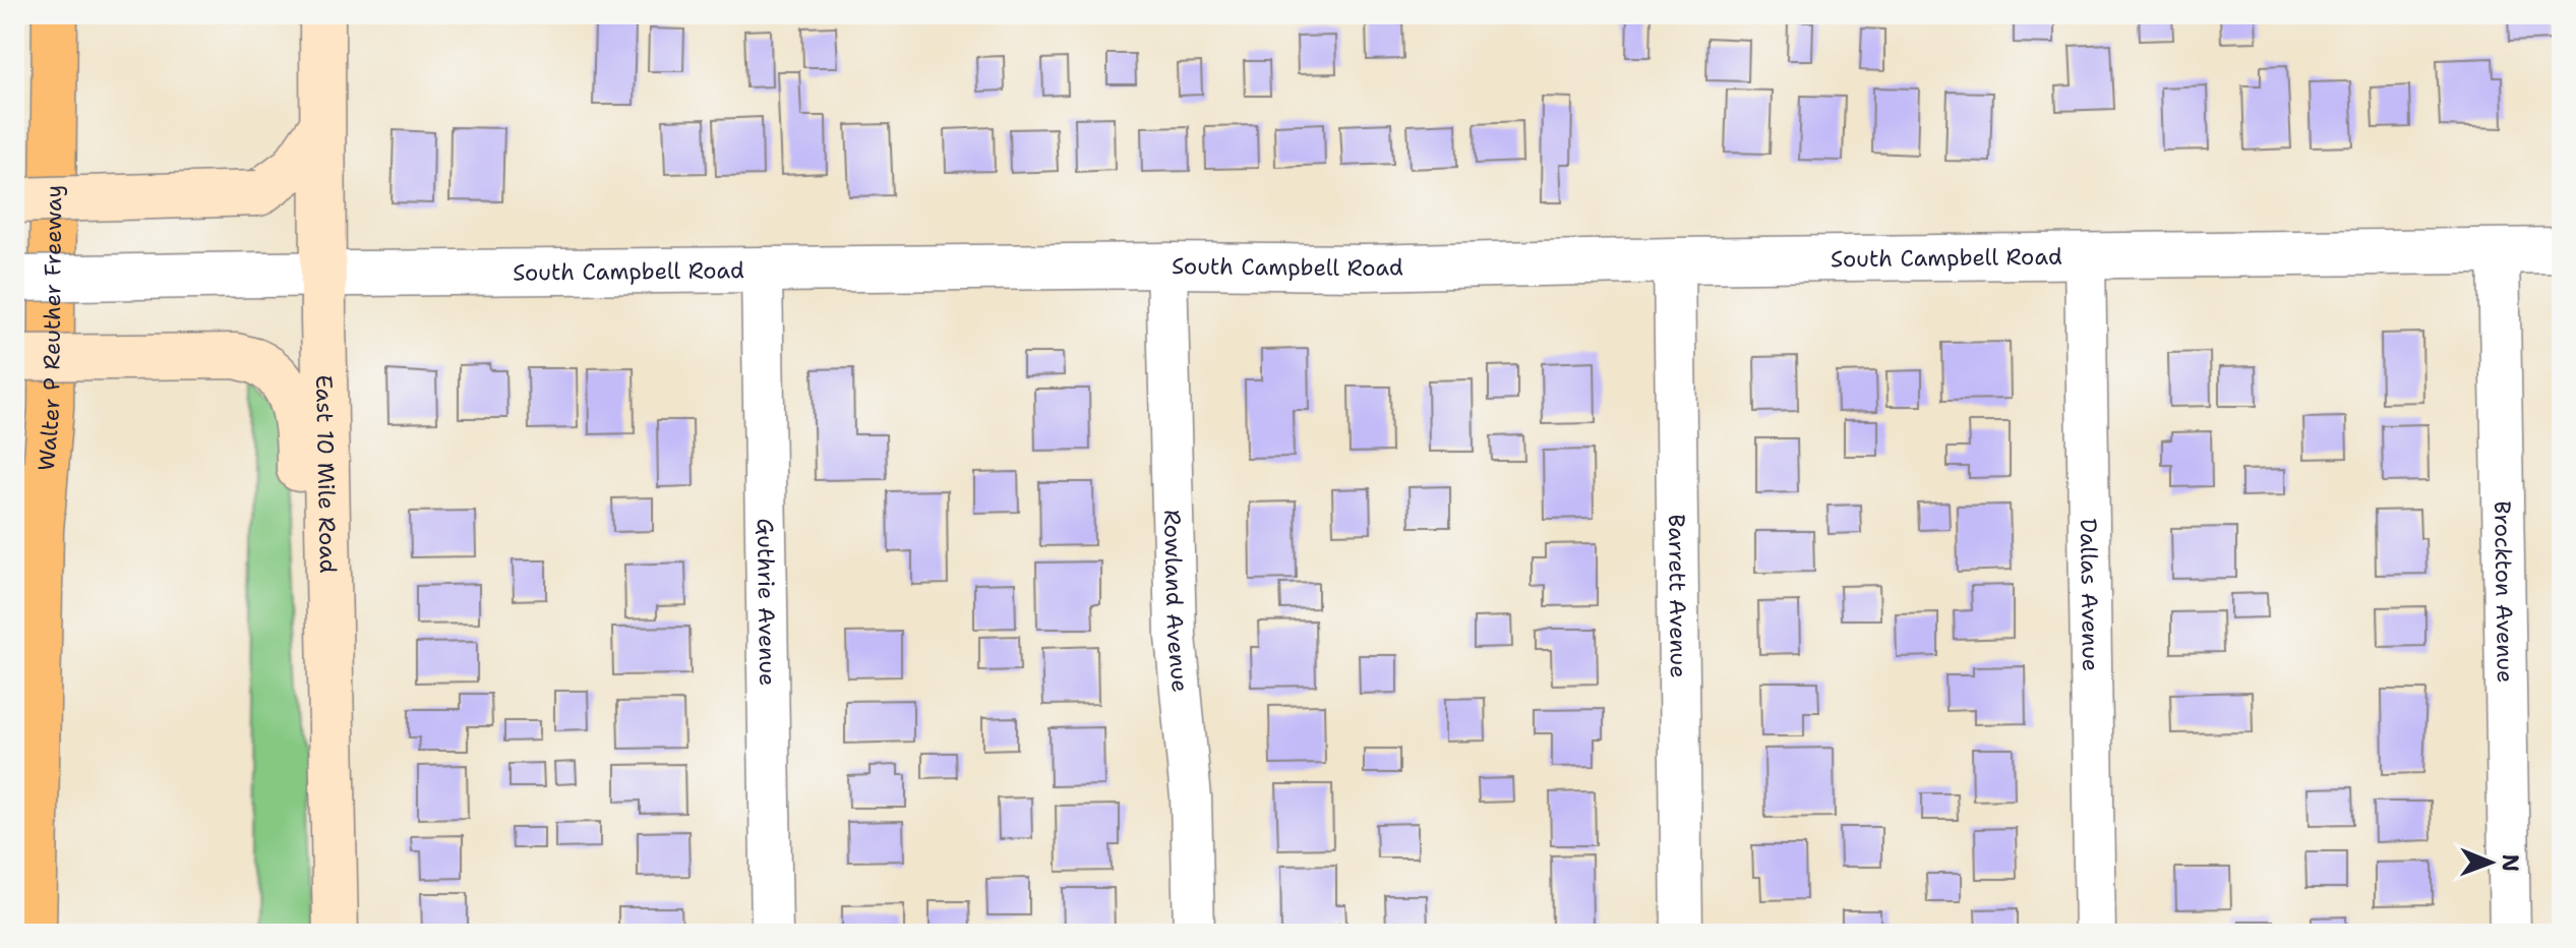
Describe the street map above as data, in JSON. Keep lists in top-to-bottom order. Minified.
{"streets":{"highway":["Walter P Reuther Freeway"],"main road":["East 10 Mile Road"],"street":["South Campbell Road","Brockton Avenue","Dallas Avenue","Barrett Avenue","Rowland Avenue","Guthrie Avenue"]},"crossings":[["South Campbell Road","East 10 Mile Road"],["South Campbell Road","Brockton Avenue"],["South Campbell Road","Dallas Avenue"],["South Campbell Road","Barrett Avenue"],["South Campbell Road","Rowland Avenue"],["South Campbell Road","Guthrie Avenue"]],"north":"right"}
